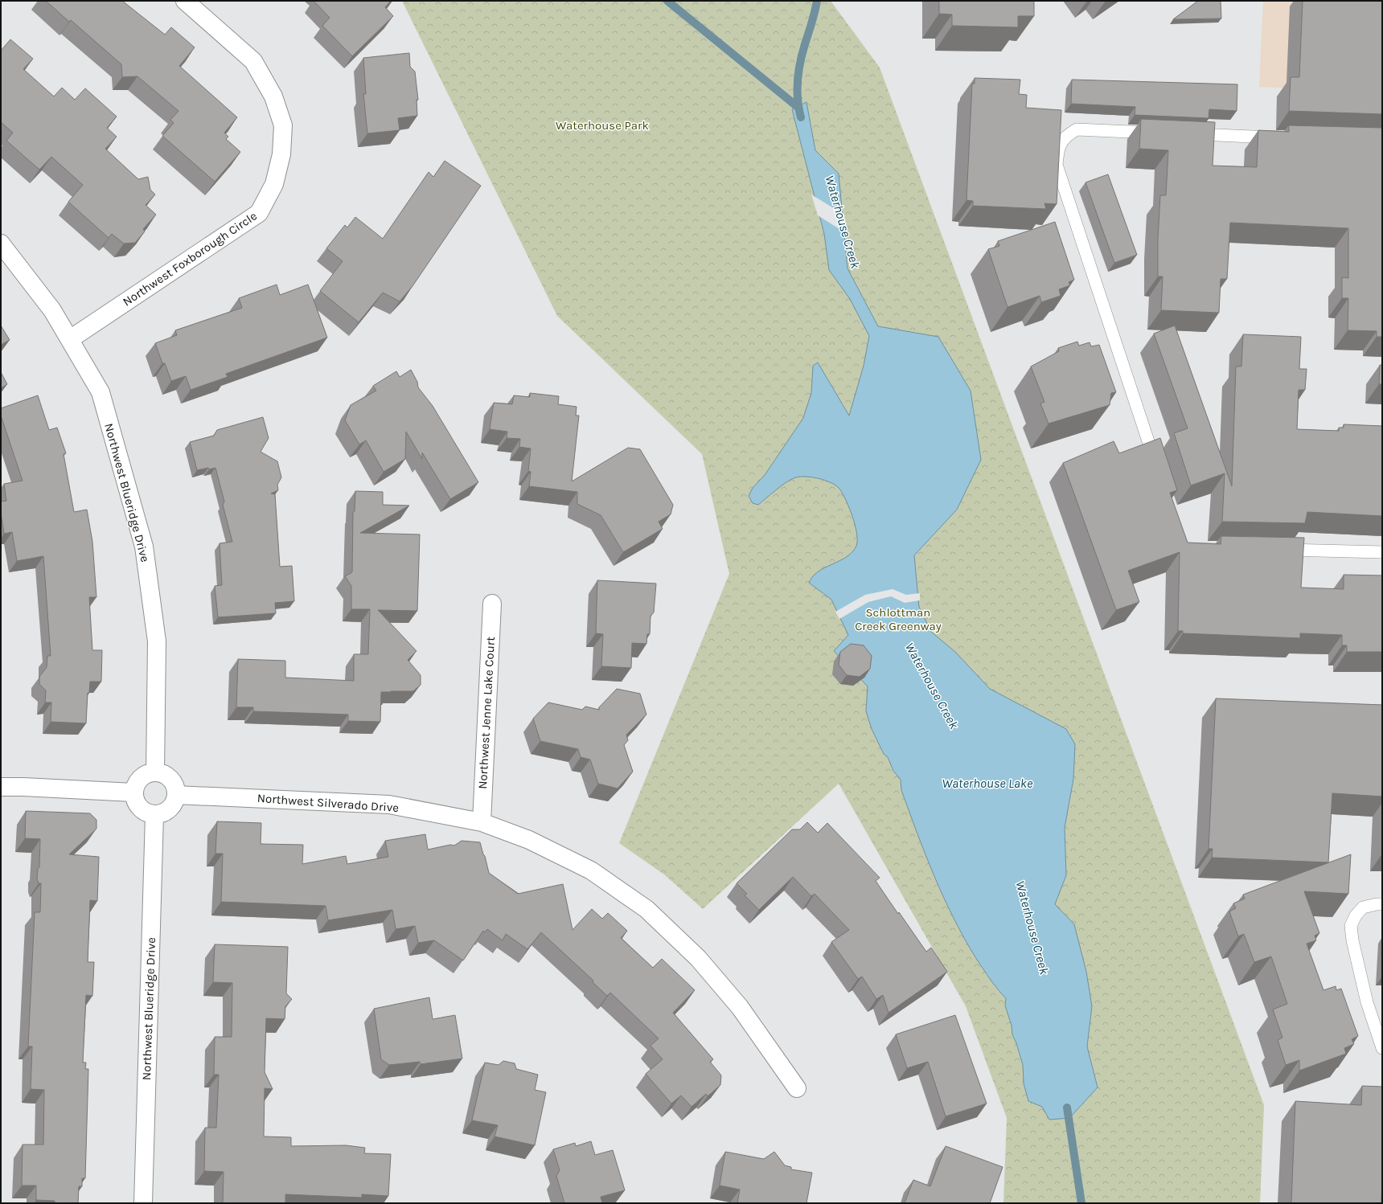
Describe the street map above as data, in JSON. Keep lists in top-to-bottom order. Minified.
{"streets":{"street":["Northwest Foxborough Circle","Northwest Blueridge Drive","Northwest Jenne Lake Court","Northwest Silverado Drive"]},"crossings":[["Northwest Foxborough Circle","Northwest Blueridge Drive"],["Northwest Blueridge Drive","Northwest Silverado Drive"],["Northwest Jenne Lake Court","Northwest Silverado Drive"]],"water":["Waterhouse Creek","Waterhouse Lake"],"parks":["Waterhouse Park","Schlottman Creek Greenway"]}
